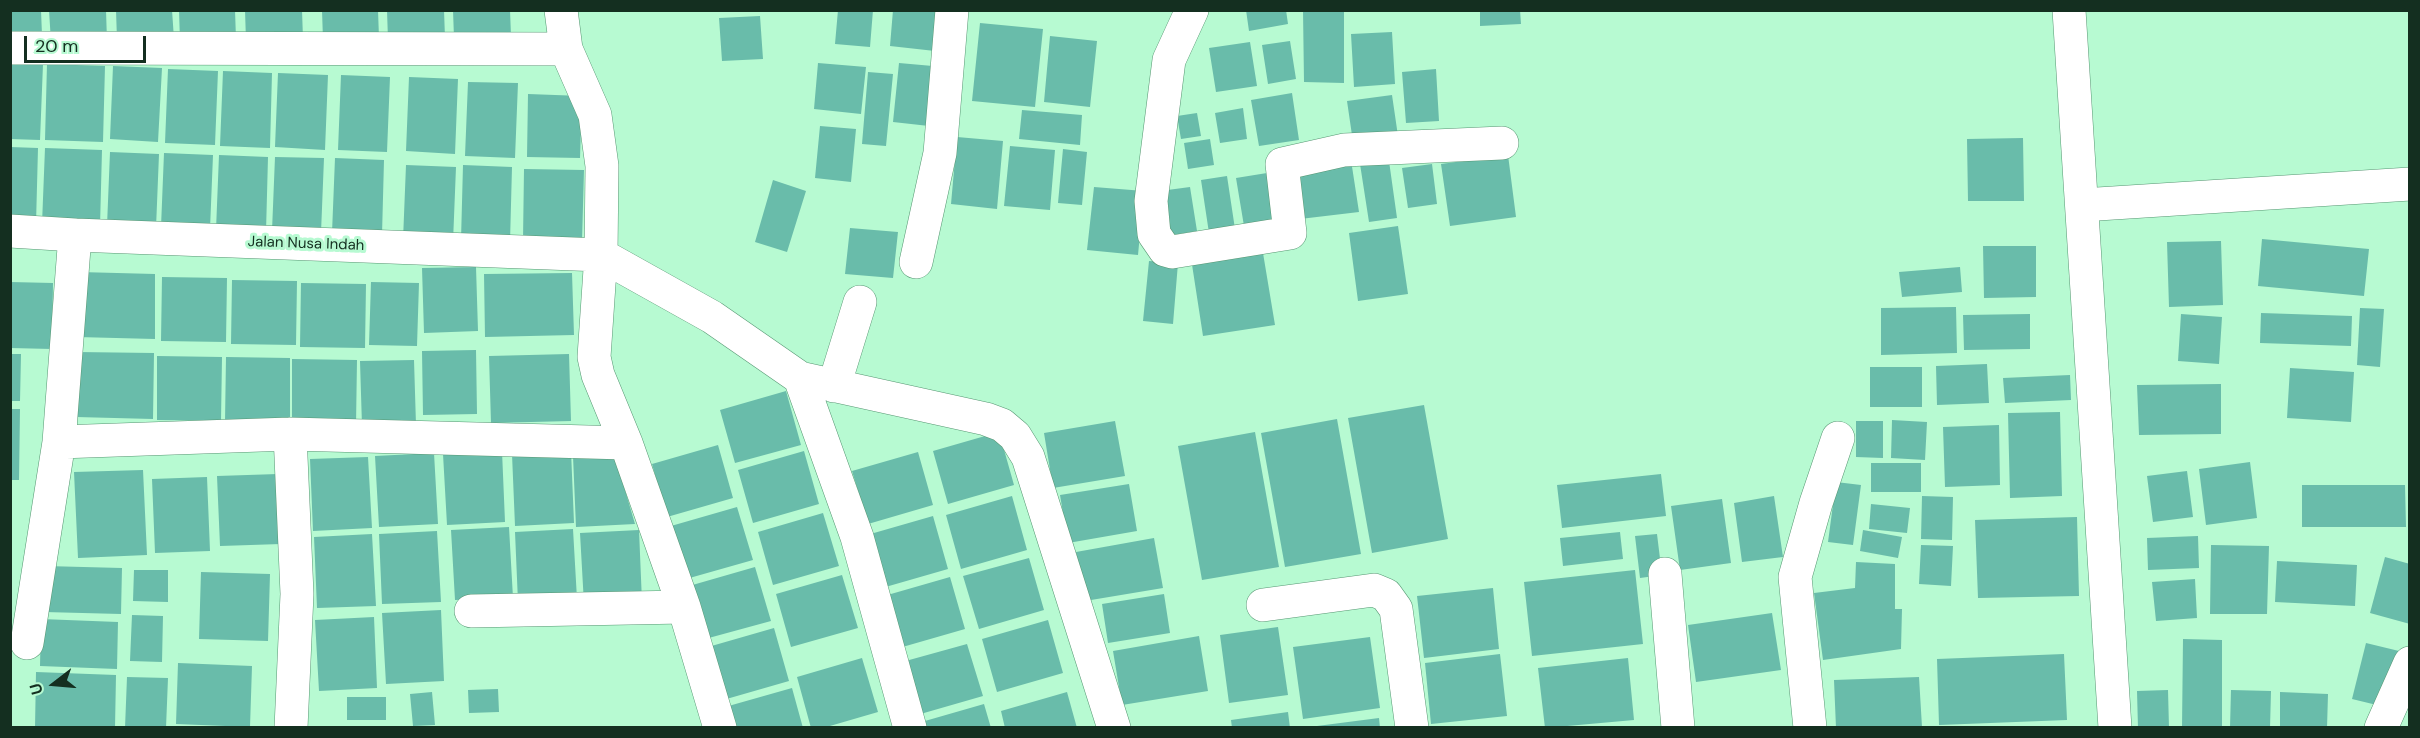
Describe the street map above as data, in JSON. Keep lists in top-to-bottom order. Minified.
{"streets":{"street":["Jalan Nusa Indah"]},"scale_bar":"20 m","north":"left"}
